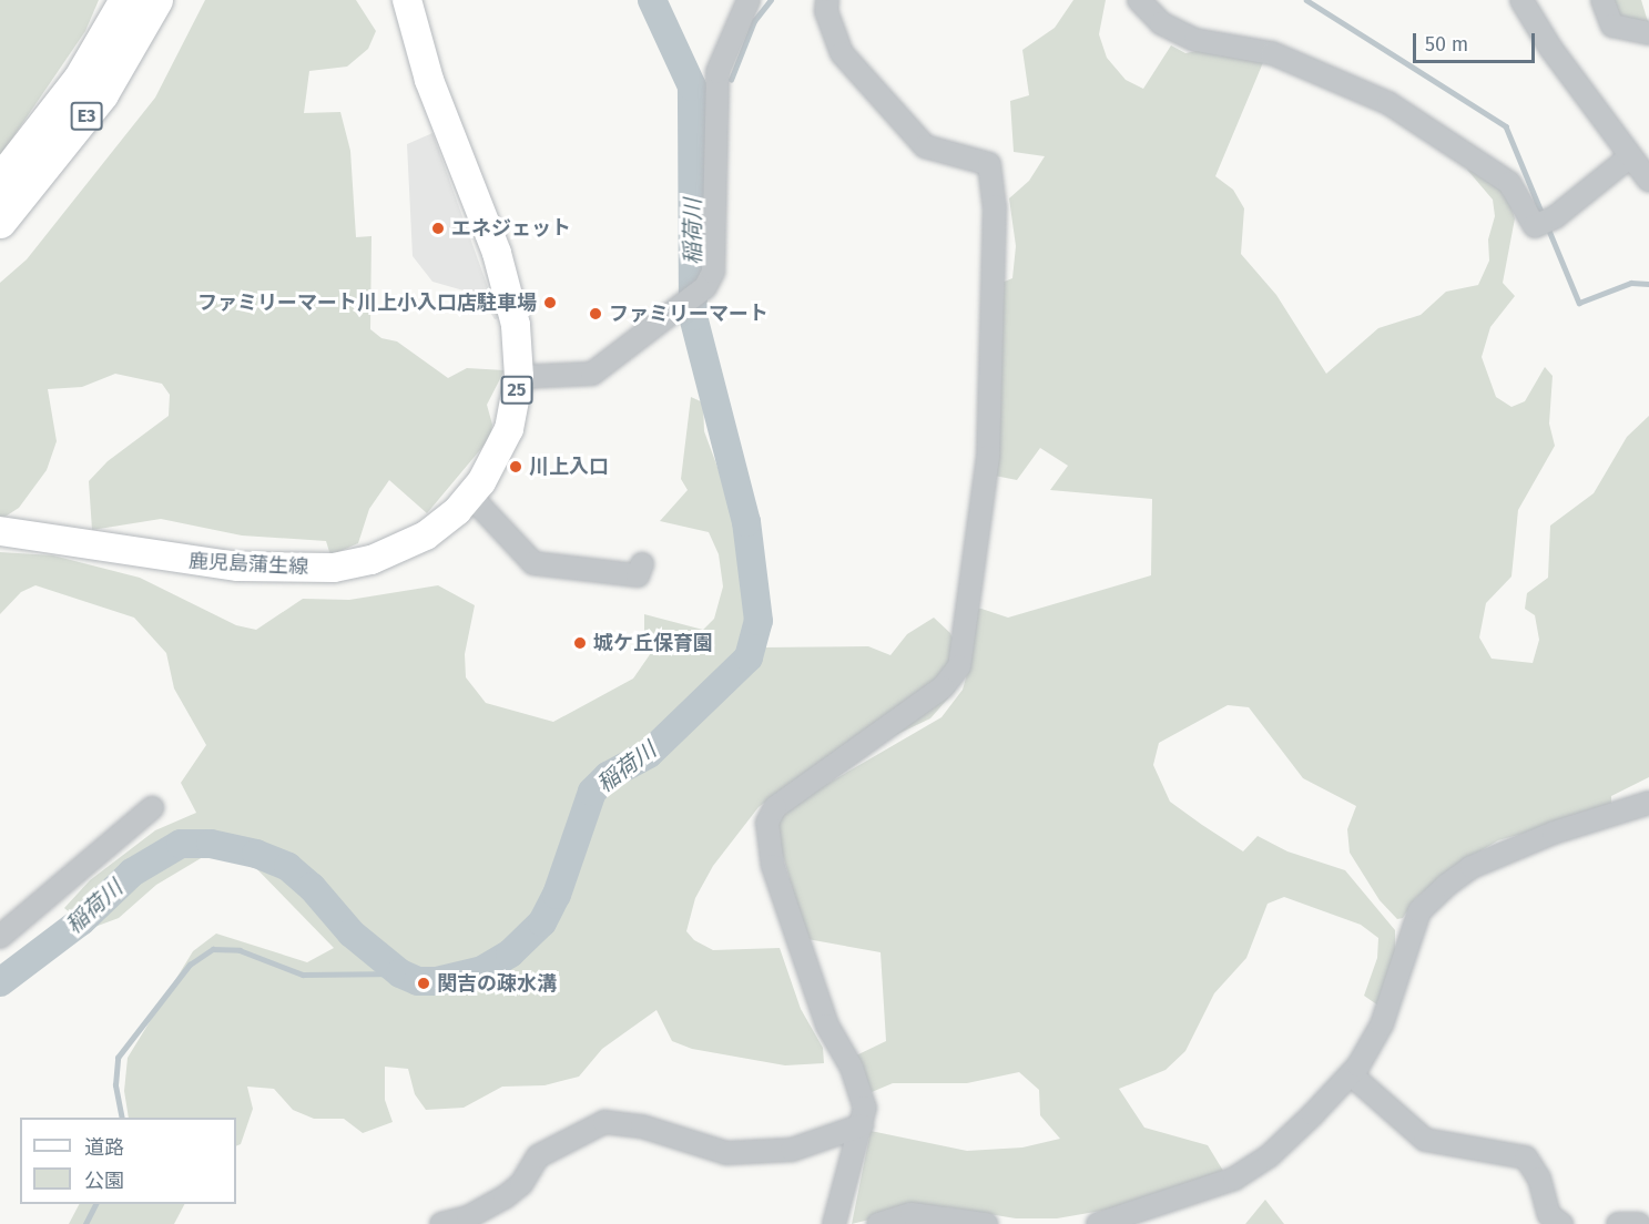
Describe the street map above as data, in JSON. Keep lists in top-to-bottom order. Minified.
{"streets":{"highway":["E3"],"main road":["25","鹿児島蒲生線"]},"water":["稲荷川"],"places":["エネジェット","ファミリーマート川上小入口店駐車場","ファミリーマート","川上入口","城ケ丘保育園","関吉の疎水溝"],"legend":["道路","公園"],"scale_bar":"50 m"}
